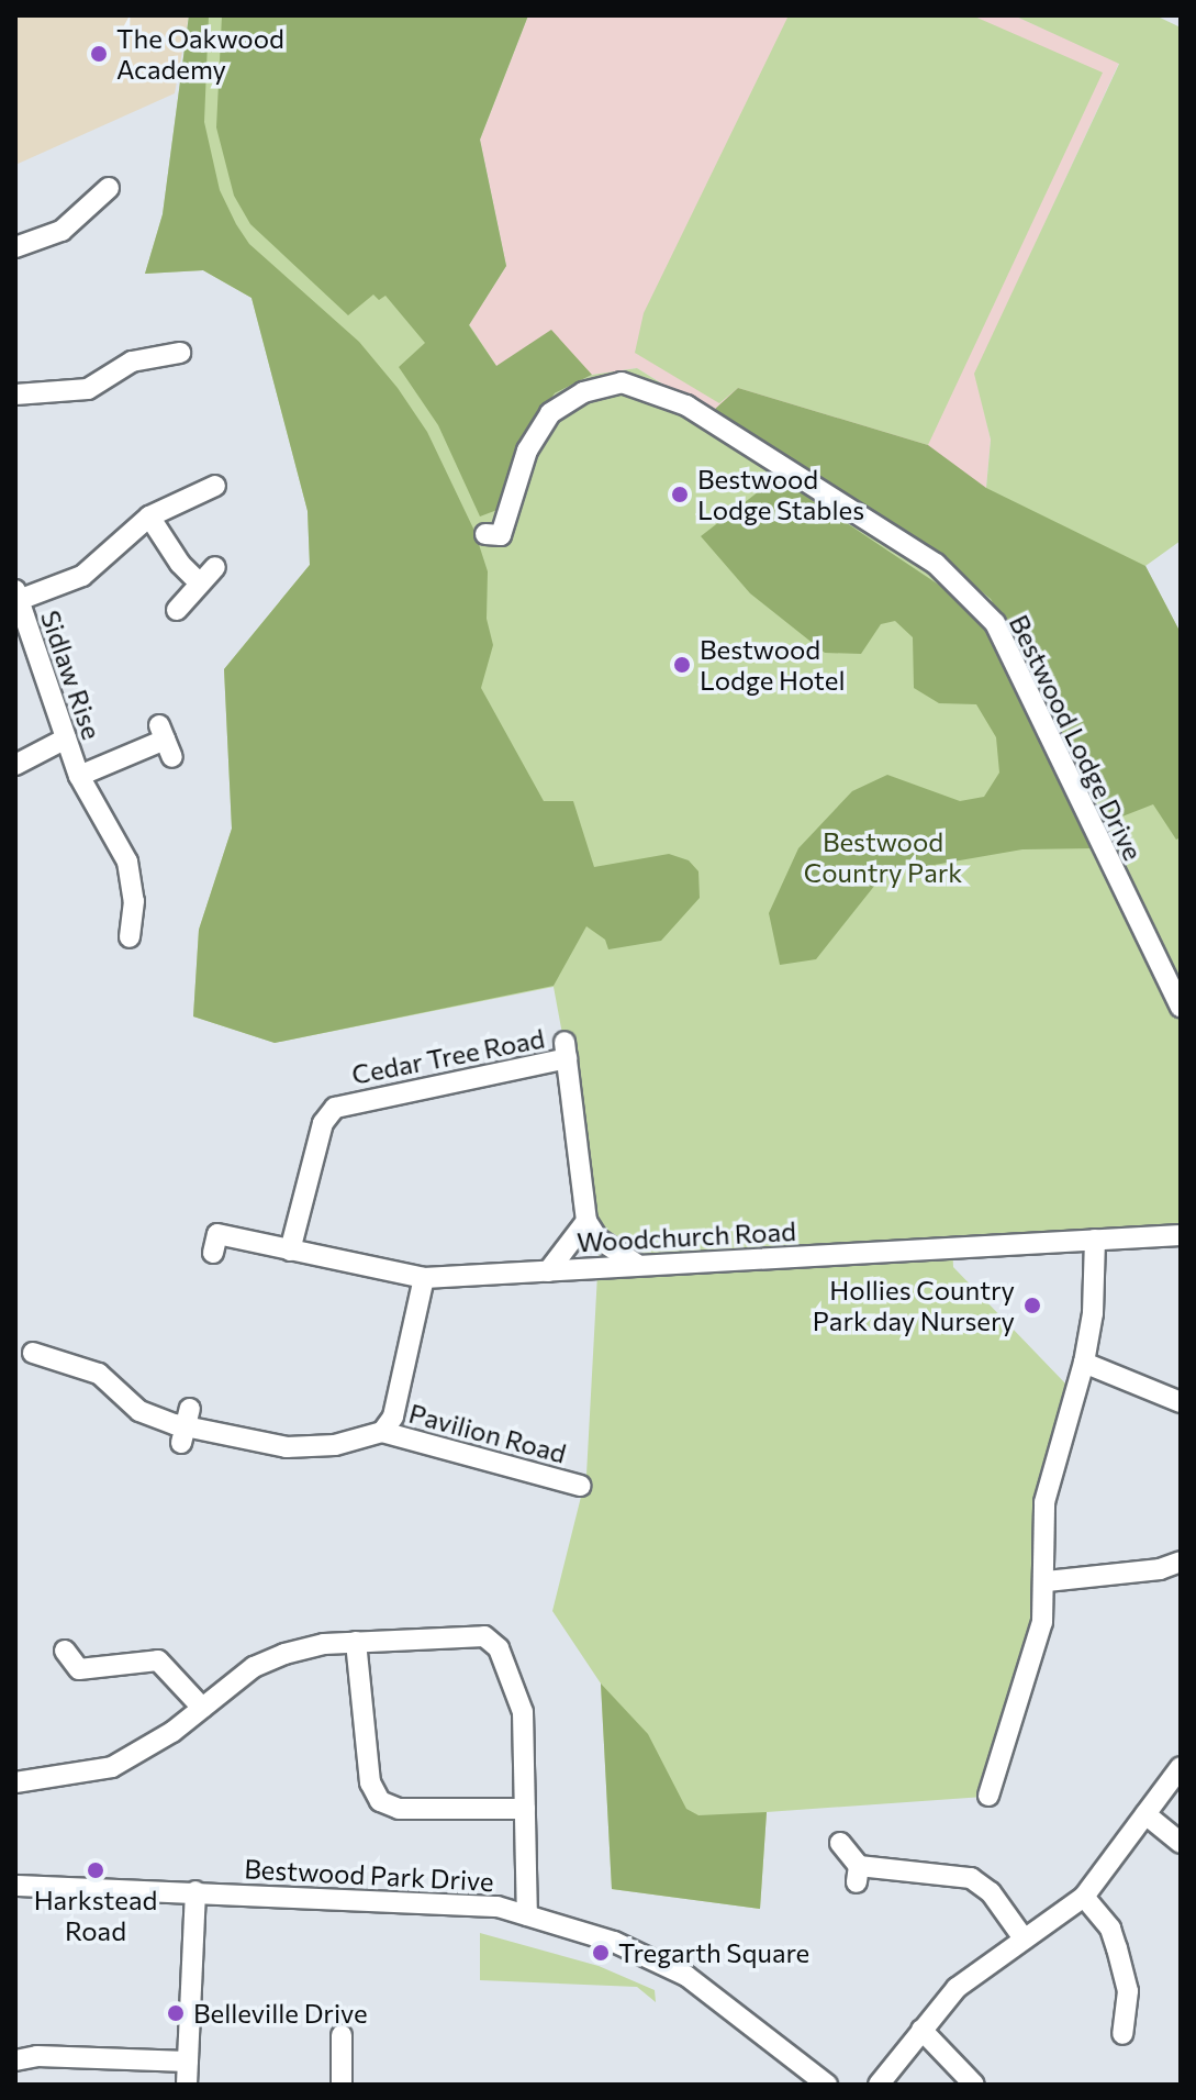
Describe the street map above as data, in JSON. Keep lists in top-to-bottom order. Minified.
{"streets":{"street":["Sidlaw Rise","Bestwood Lodge Drive","Cedar Tree Road","Woodchurch Road","Pavilion Road","Bestwood Park Drive"]},"crossings":[["Cedar Tree Road","Woodchurch Road"],["Woodchurch Road","Pavilion Road"]],"parks":["Bestwood Country Park"],"places":["The Oakwood Academy","Bestwood Lodge Stables","Bestwood Lodge Hotel","Hollies Country Park day Nursery","Harkstead Road","Tregarth Square","Belleville Drive"]}
